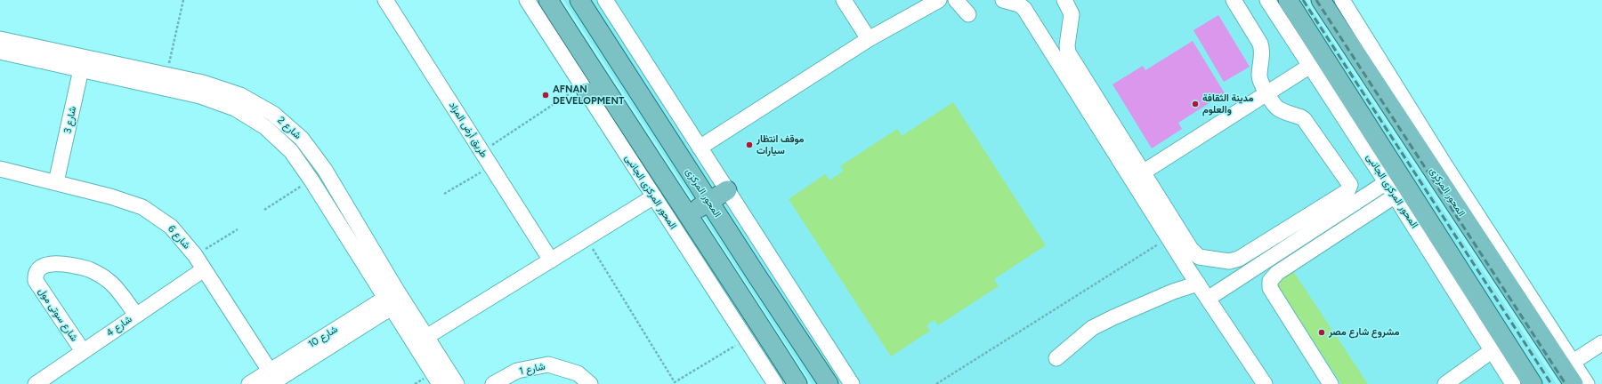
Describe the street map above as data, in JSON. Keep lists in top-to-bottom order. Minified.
{"streets":{"main road":["المحور المركزى"],"street":["شارع 3","شارع 2","طريق أرض المزاد","المحور المركزى الجانبى","شارع 6","شارع سوتى مول","شارع 4","شارع 10","شارع 1"]},"crossings":[["شارع 3","شارع 2"],["شارع 3","شارع 6"],["شارع 2","شارع 10"],["شارع 6","شارع 4"],["شارع 6","شارع 10"],["شارع سوتى مول","شارع 4"]],"places":["AFNAN DEVELOPMENT","مدينة الثقافة والعلوم","موقف انتظار سيارات","مشروع شارع مصر"]}
